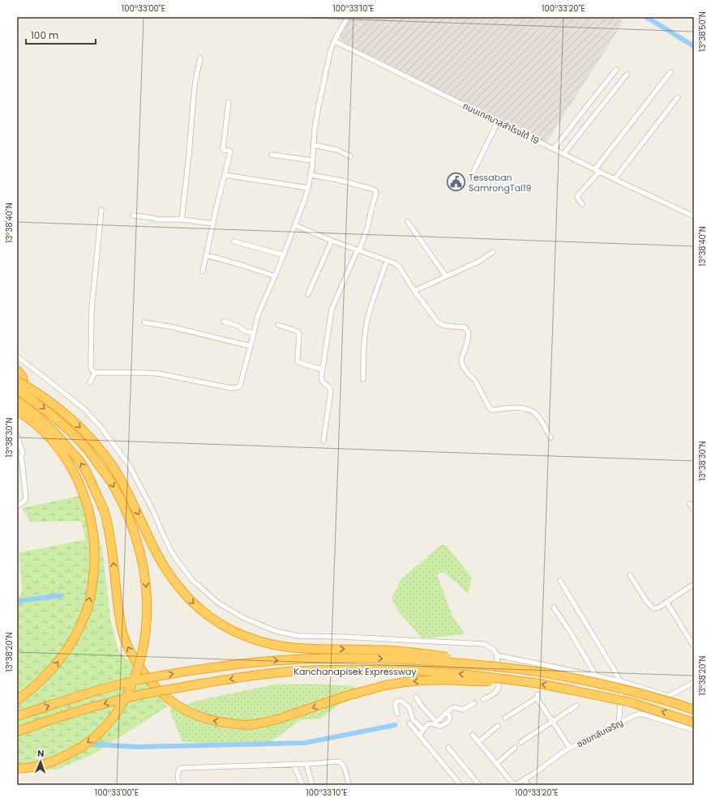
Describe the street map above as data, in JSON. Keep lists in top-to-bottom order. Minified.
{"streets":{"highway":["Kanchanapisek Expressway"],"street":["ถนนเทศบาลสำโรงใต้ 19","ซอยกลับเจริญ"]},"places":{"public building":["Tessaban SamrongTai19"]},"scale_bar":"100 m","north":"top","coordinates":["100°33'00\"E","100°33'10\"E","100°33'20\"E","13°38'50\"N","13°38'40\"N","13°38'30\"N","13°38'20\"N"]}
